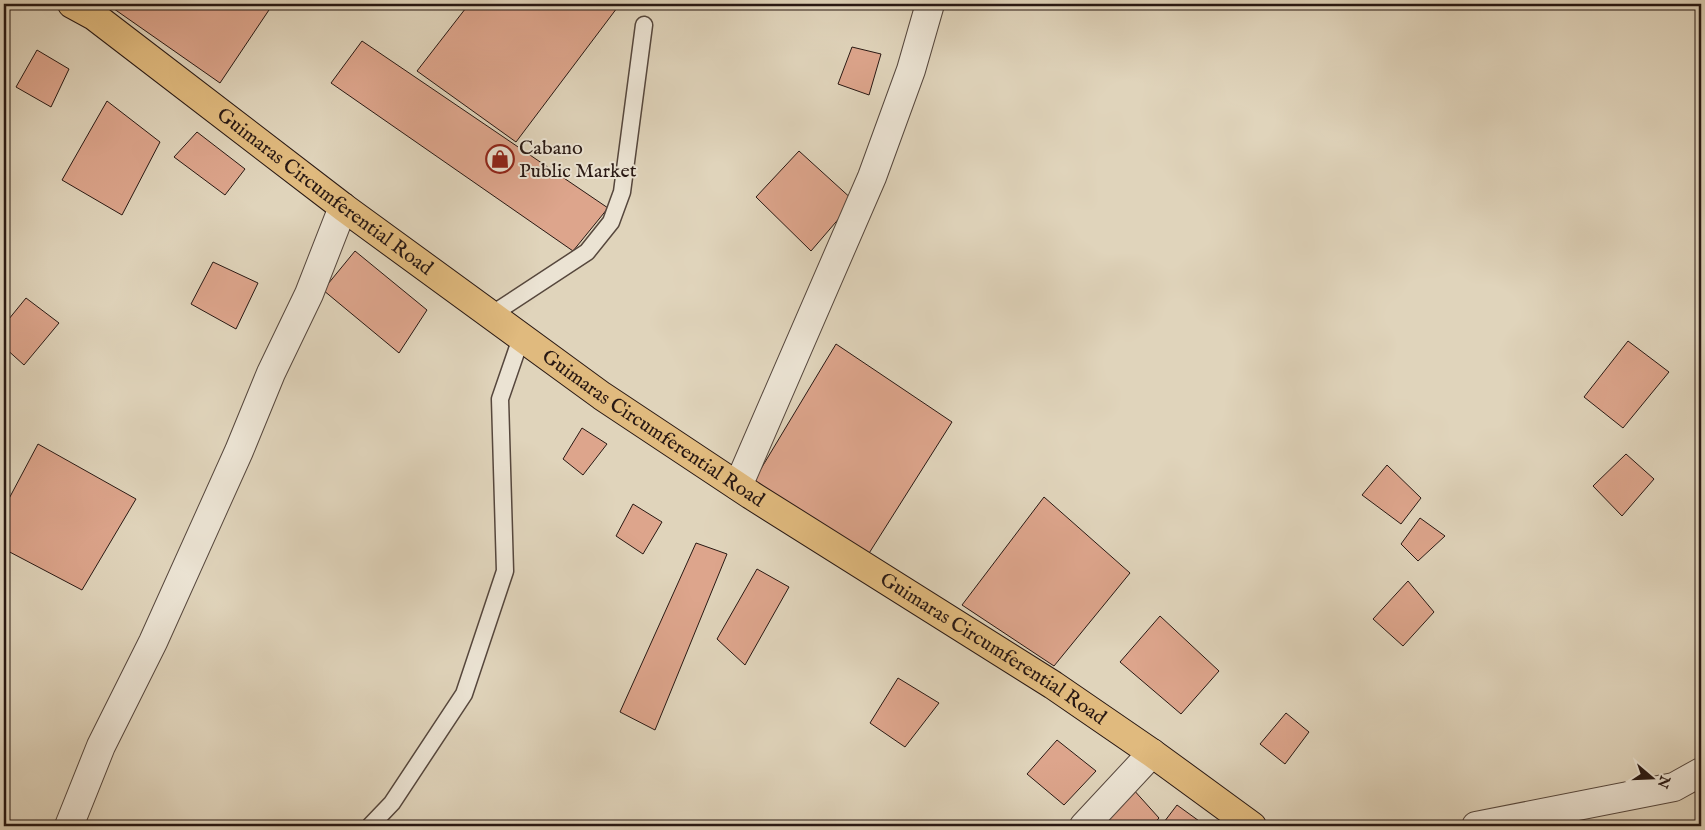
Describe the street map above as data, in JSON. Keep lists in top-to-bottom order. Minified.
{"streets":{"main road":["Guimaras Circumferential Road"]},"places":{"shop":["Cabano Public Market"]},"north":"right"}
